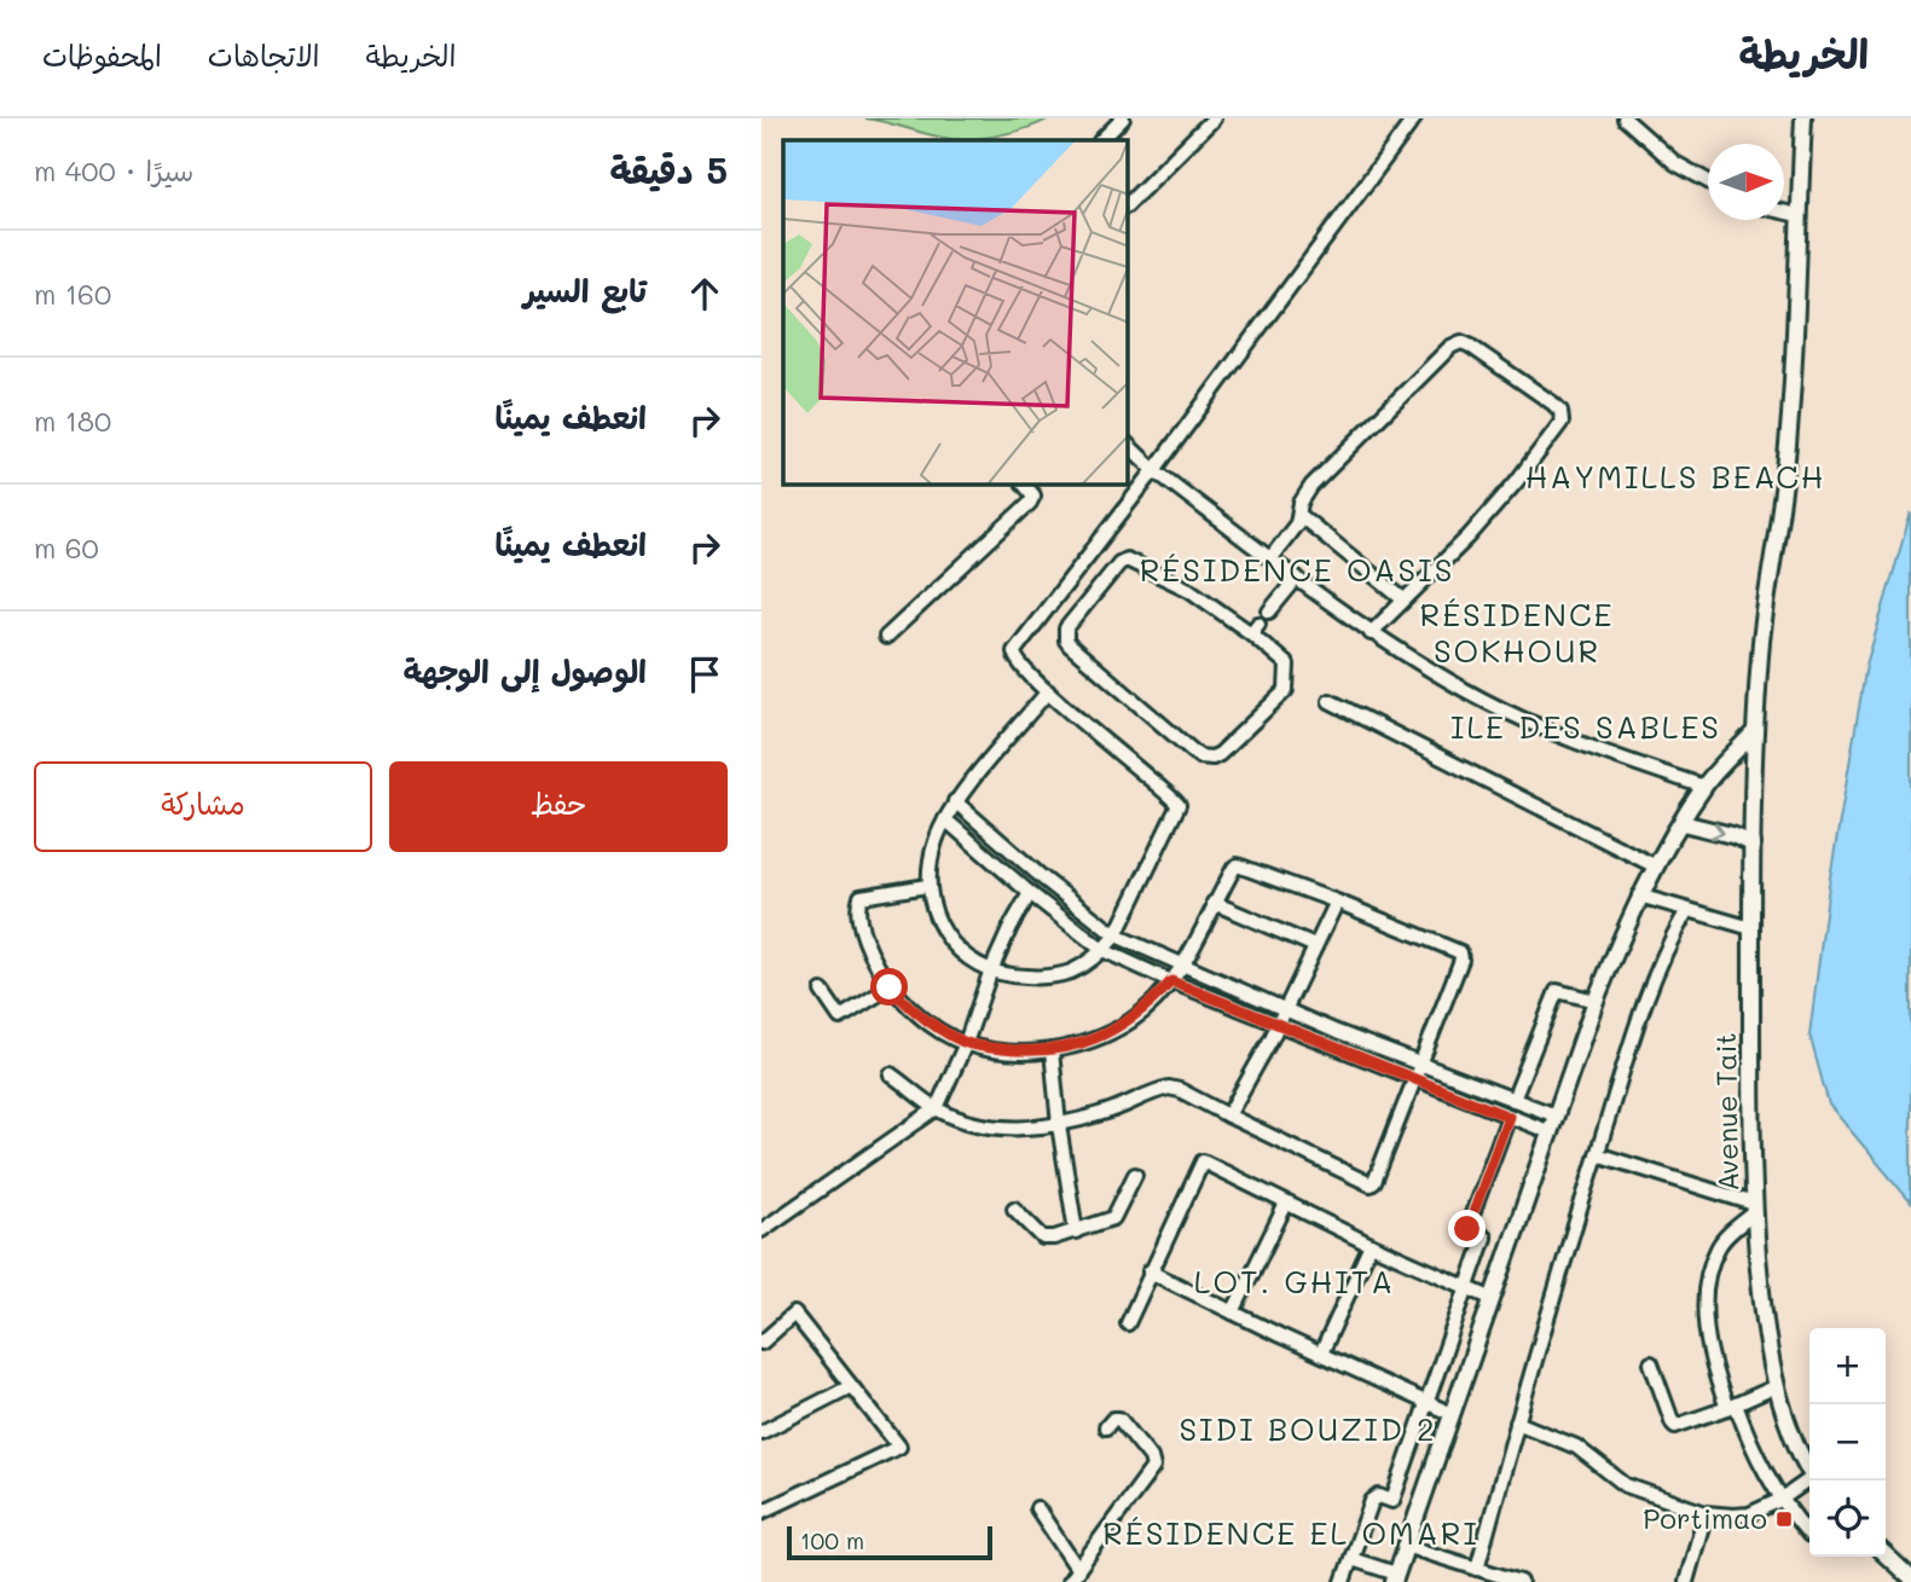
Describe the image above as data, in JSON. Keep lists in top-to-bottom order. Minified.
{"streets":{"street":["Avenue Tait"]},"districts":["HAYMILLS BEACH","RÉSIDENCE OASIS","RÉSIDENCE SOKHOUR","ILE DES SABLES","LOT. GHITA","SIDI BOUZID 2","RÉSIDENCE EL OMARI"],"places":{"transit":["Portimao"]},"scale_bar":"100 m","north":"right","page":{"header":"الخريطة","nav":["الخريطة","الاتجاهات","المحفوظات"],"heading":["5 دقيقة","سيرًا · 400 m"],"list":[["تابع السير","160 m"],["انعطف يمينًا","180 m"],["انعطف يمينًا","60 m"],"الوصول إلى الوجهة"],"buttons":["حفظ","مشاركة"],"map_buttons":["+","−"],"scale":"100 m"}}
